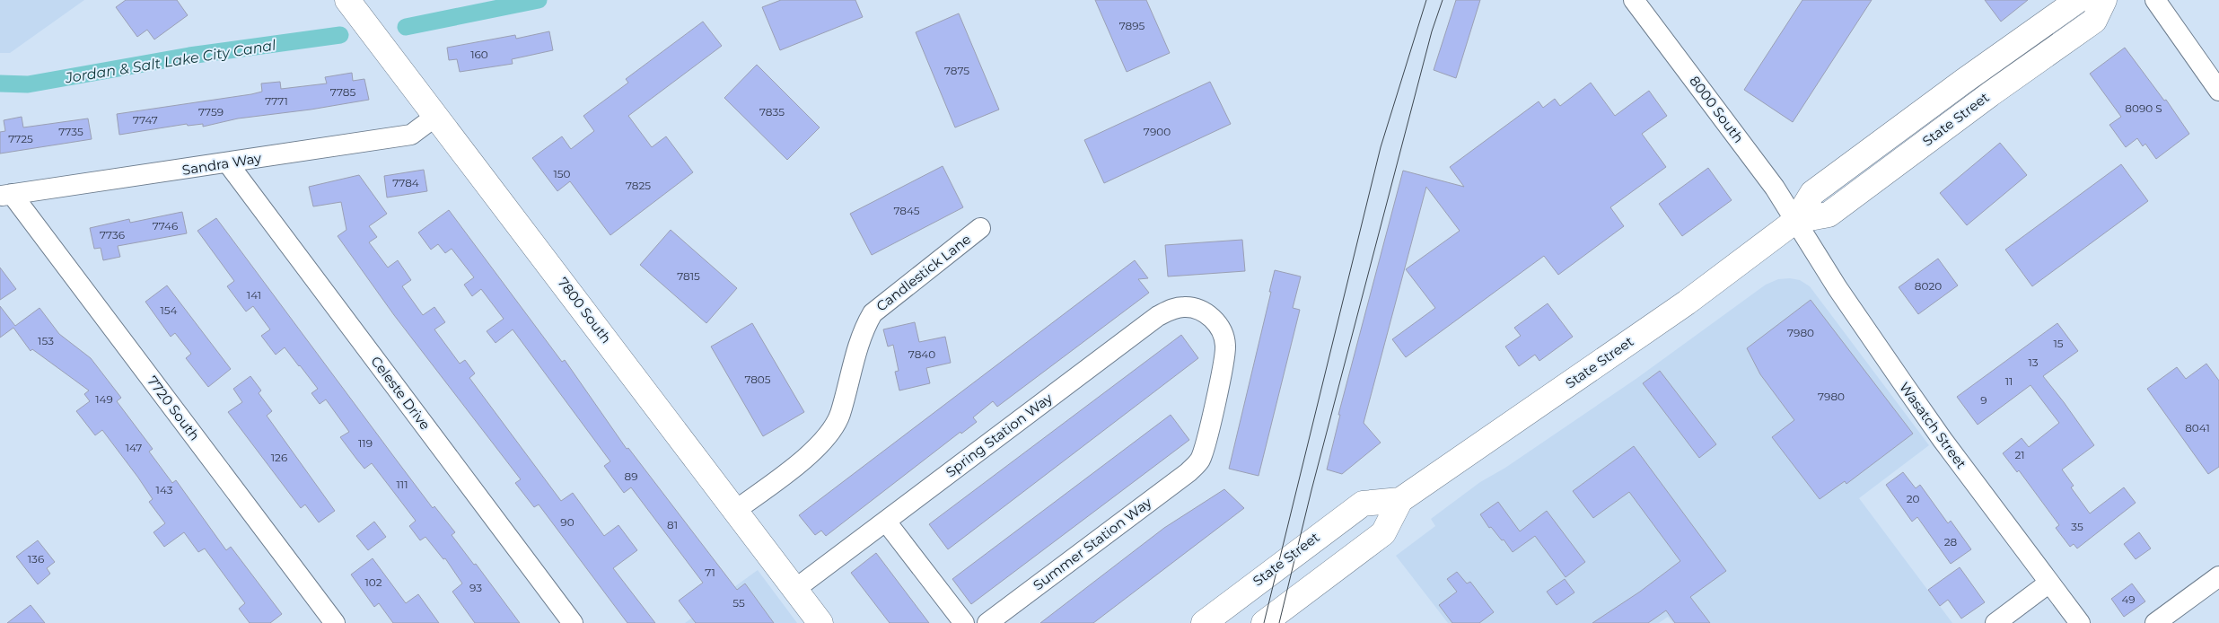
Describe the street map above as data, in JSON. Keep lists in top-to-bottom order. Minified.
{"streets":{"main road":["State Street","7800 South"],"street":["8000 South","Sandra Way","Candlestick Lane","Celeste Drive","7720 South","Wasatch Street","Spring Station Way","Summer Station Way"]},"crossings":[["8000 South","State Street"],["8000 South","Wasatch Street"],["State Street","Wasatch Street"],["Sandra Way","7800 South"],["Sandra Way","Celeste Drive"],["Sandra Way","7720 South"],["Candlestick Lane","7800 South"],["7800 South","Spring Station Way"],["Spring Station Way","Summer Station Way"]],"water":["Jordan & Salt Lake City Canal"],"house_numbers":["7895","160","7875","7785","7771","8090 S","7759","7835","7747","7735","7900","7725","150","7784","7825","7845","7746","7736","7815","8020","141","154","7980","153","15","7840","13","7805","11","7980","149","9","8041","119","147","21","126","89","111","143","20","90","81","35","28","136","71","102","93","49","55"]}
